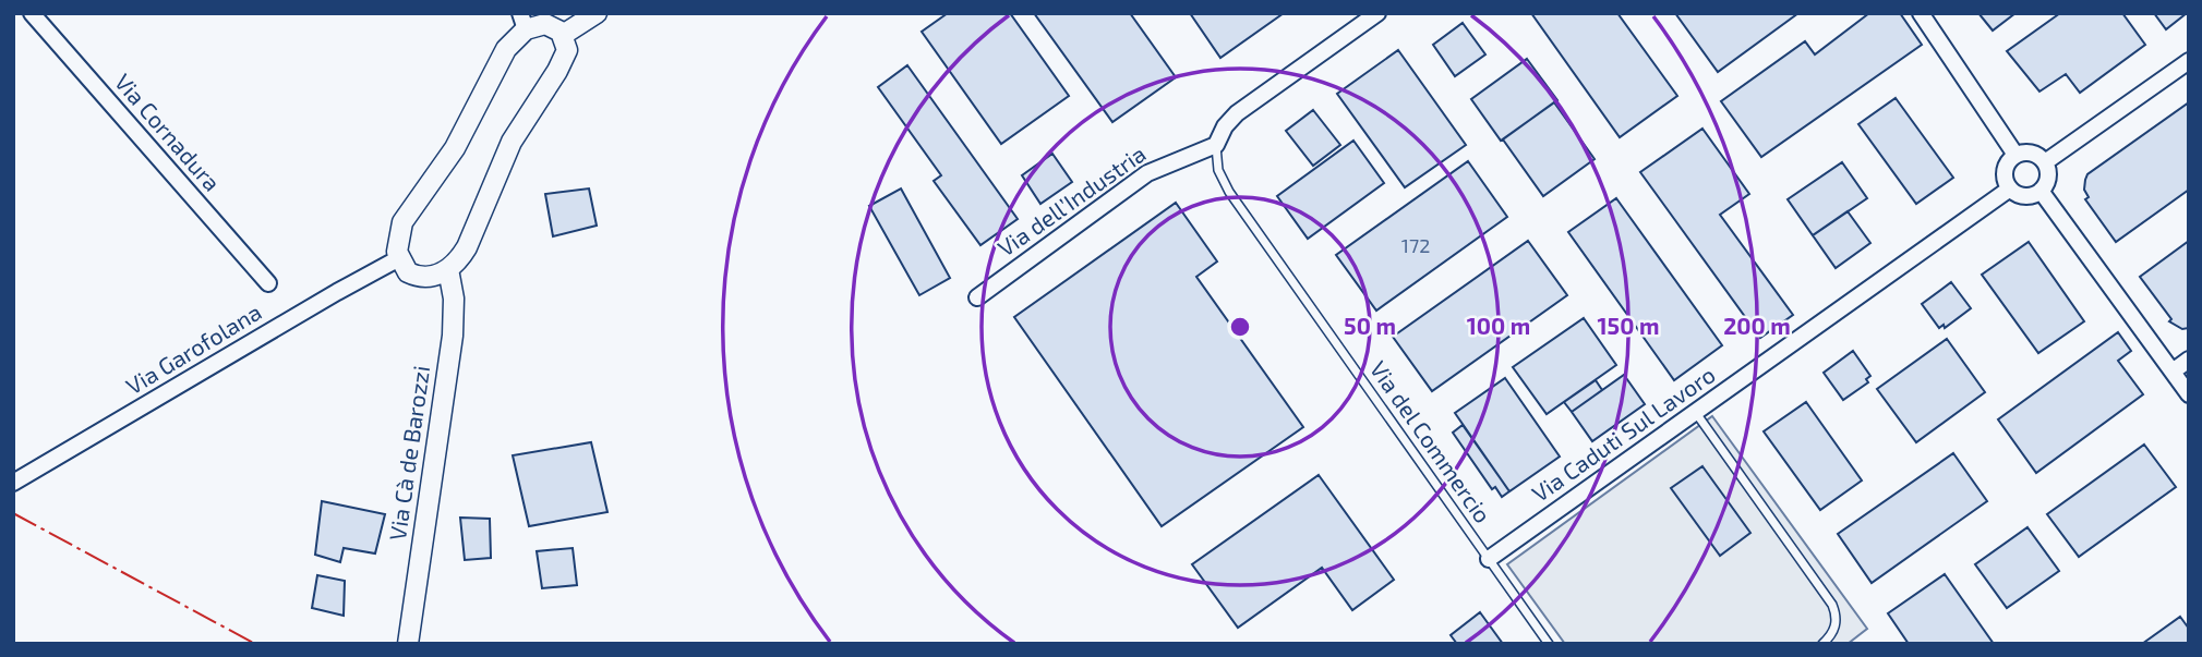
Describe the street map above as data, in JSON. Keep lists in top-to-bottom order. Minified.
{"streets":{"street":["Via Cornadura","Via dell’Industria","Via Garofolana","Via Caduti Sul Lavoro","Via Cà de Barozzi"],"lane":["Via del Commercio"]},"crossings":[["Via dell’Industria","Via del Commercio"],["Via Caduti Sul Lavoro","Via del Commercio"]],"house_numbers":["172"],"rings":["50 m","100 m","150 m","200 m"]}
